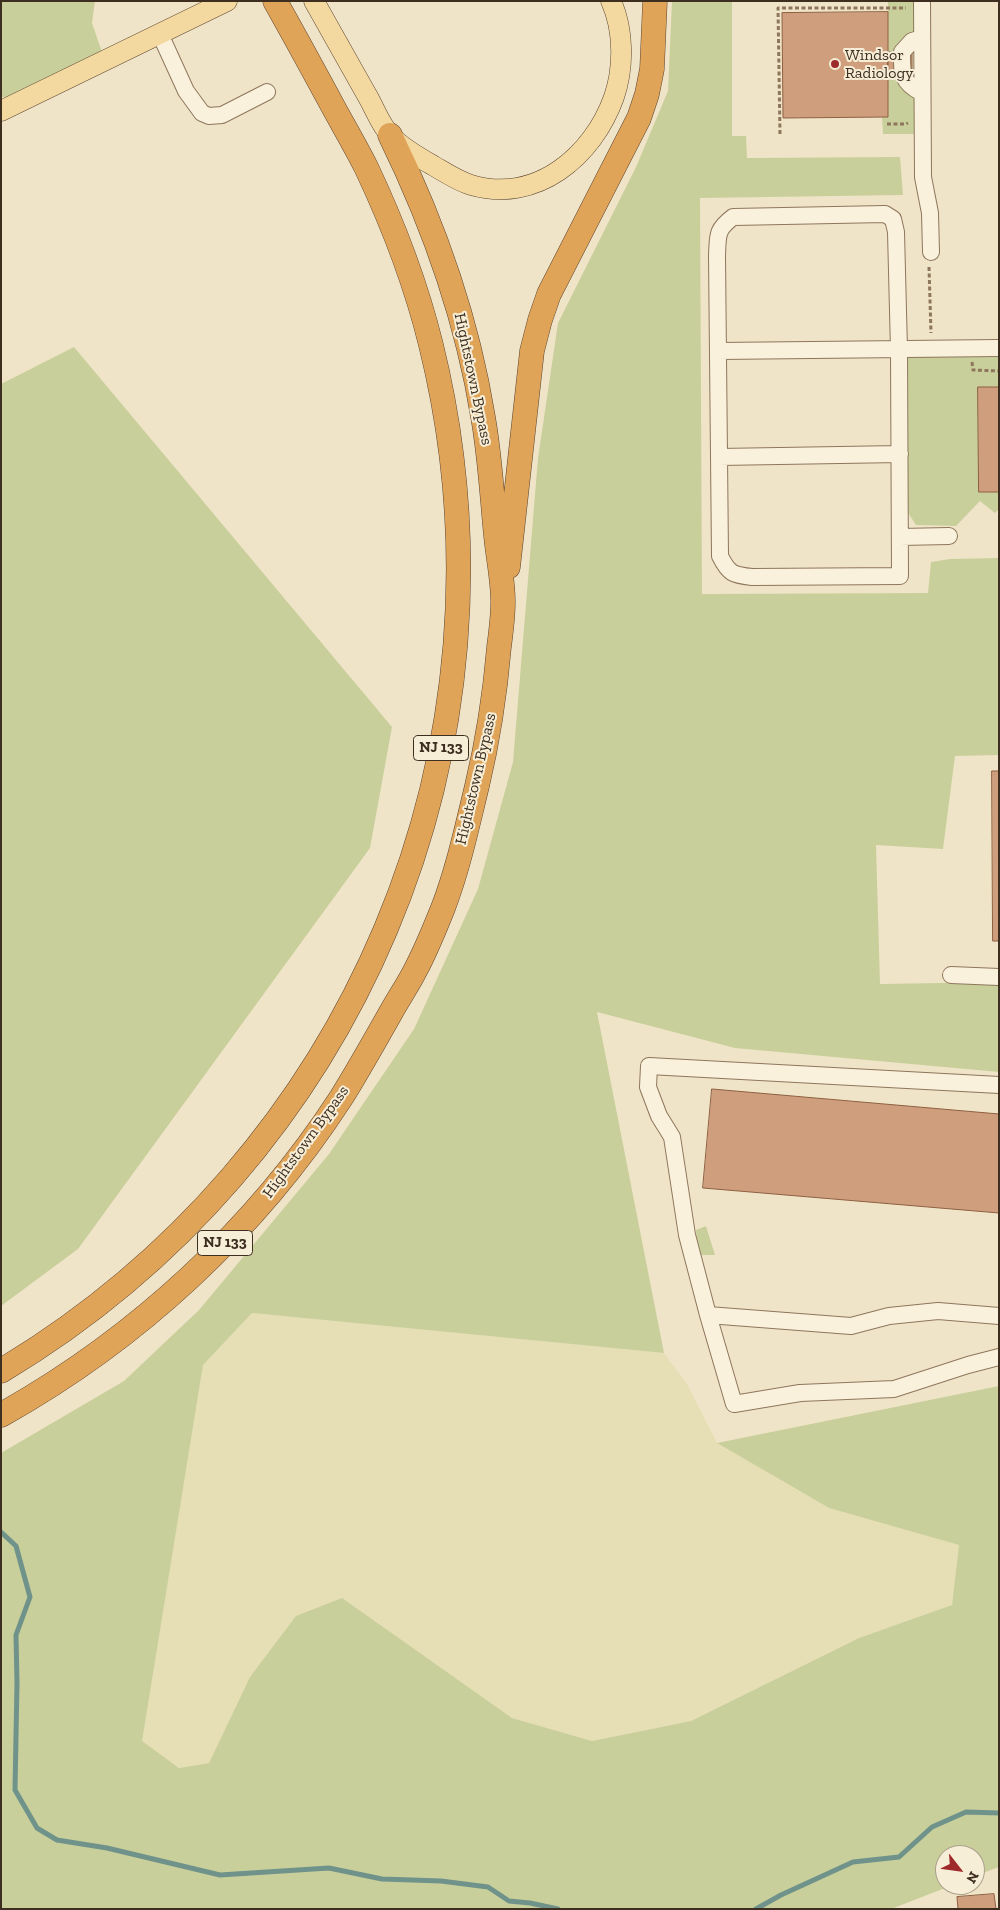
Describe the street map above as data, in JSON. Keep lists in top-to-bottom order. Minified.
{"streets":{"highway":["Hightstown Bypass","NJ 133"]},"places":["Windsor Radiology"],"north":"bottom right"}
